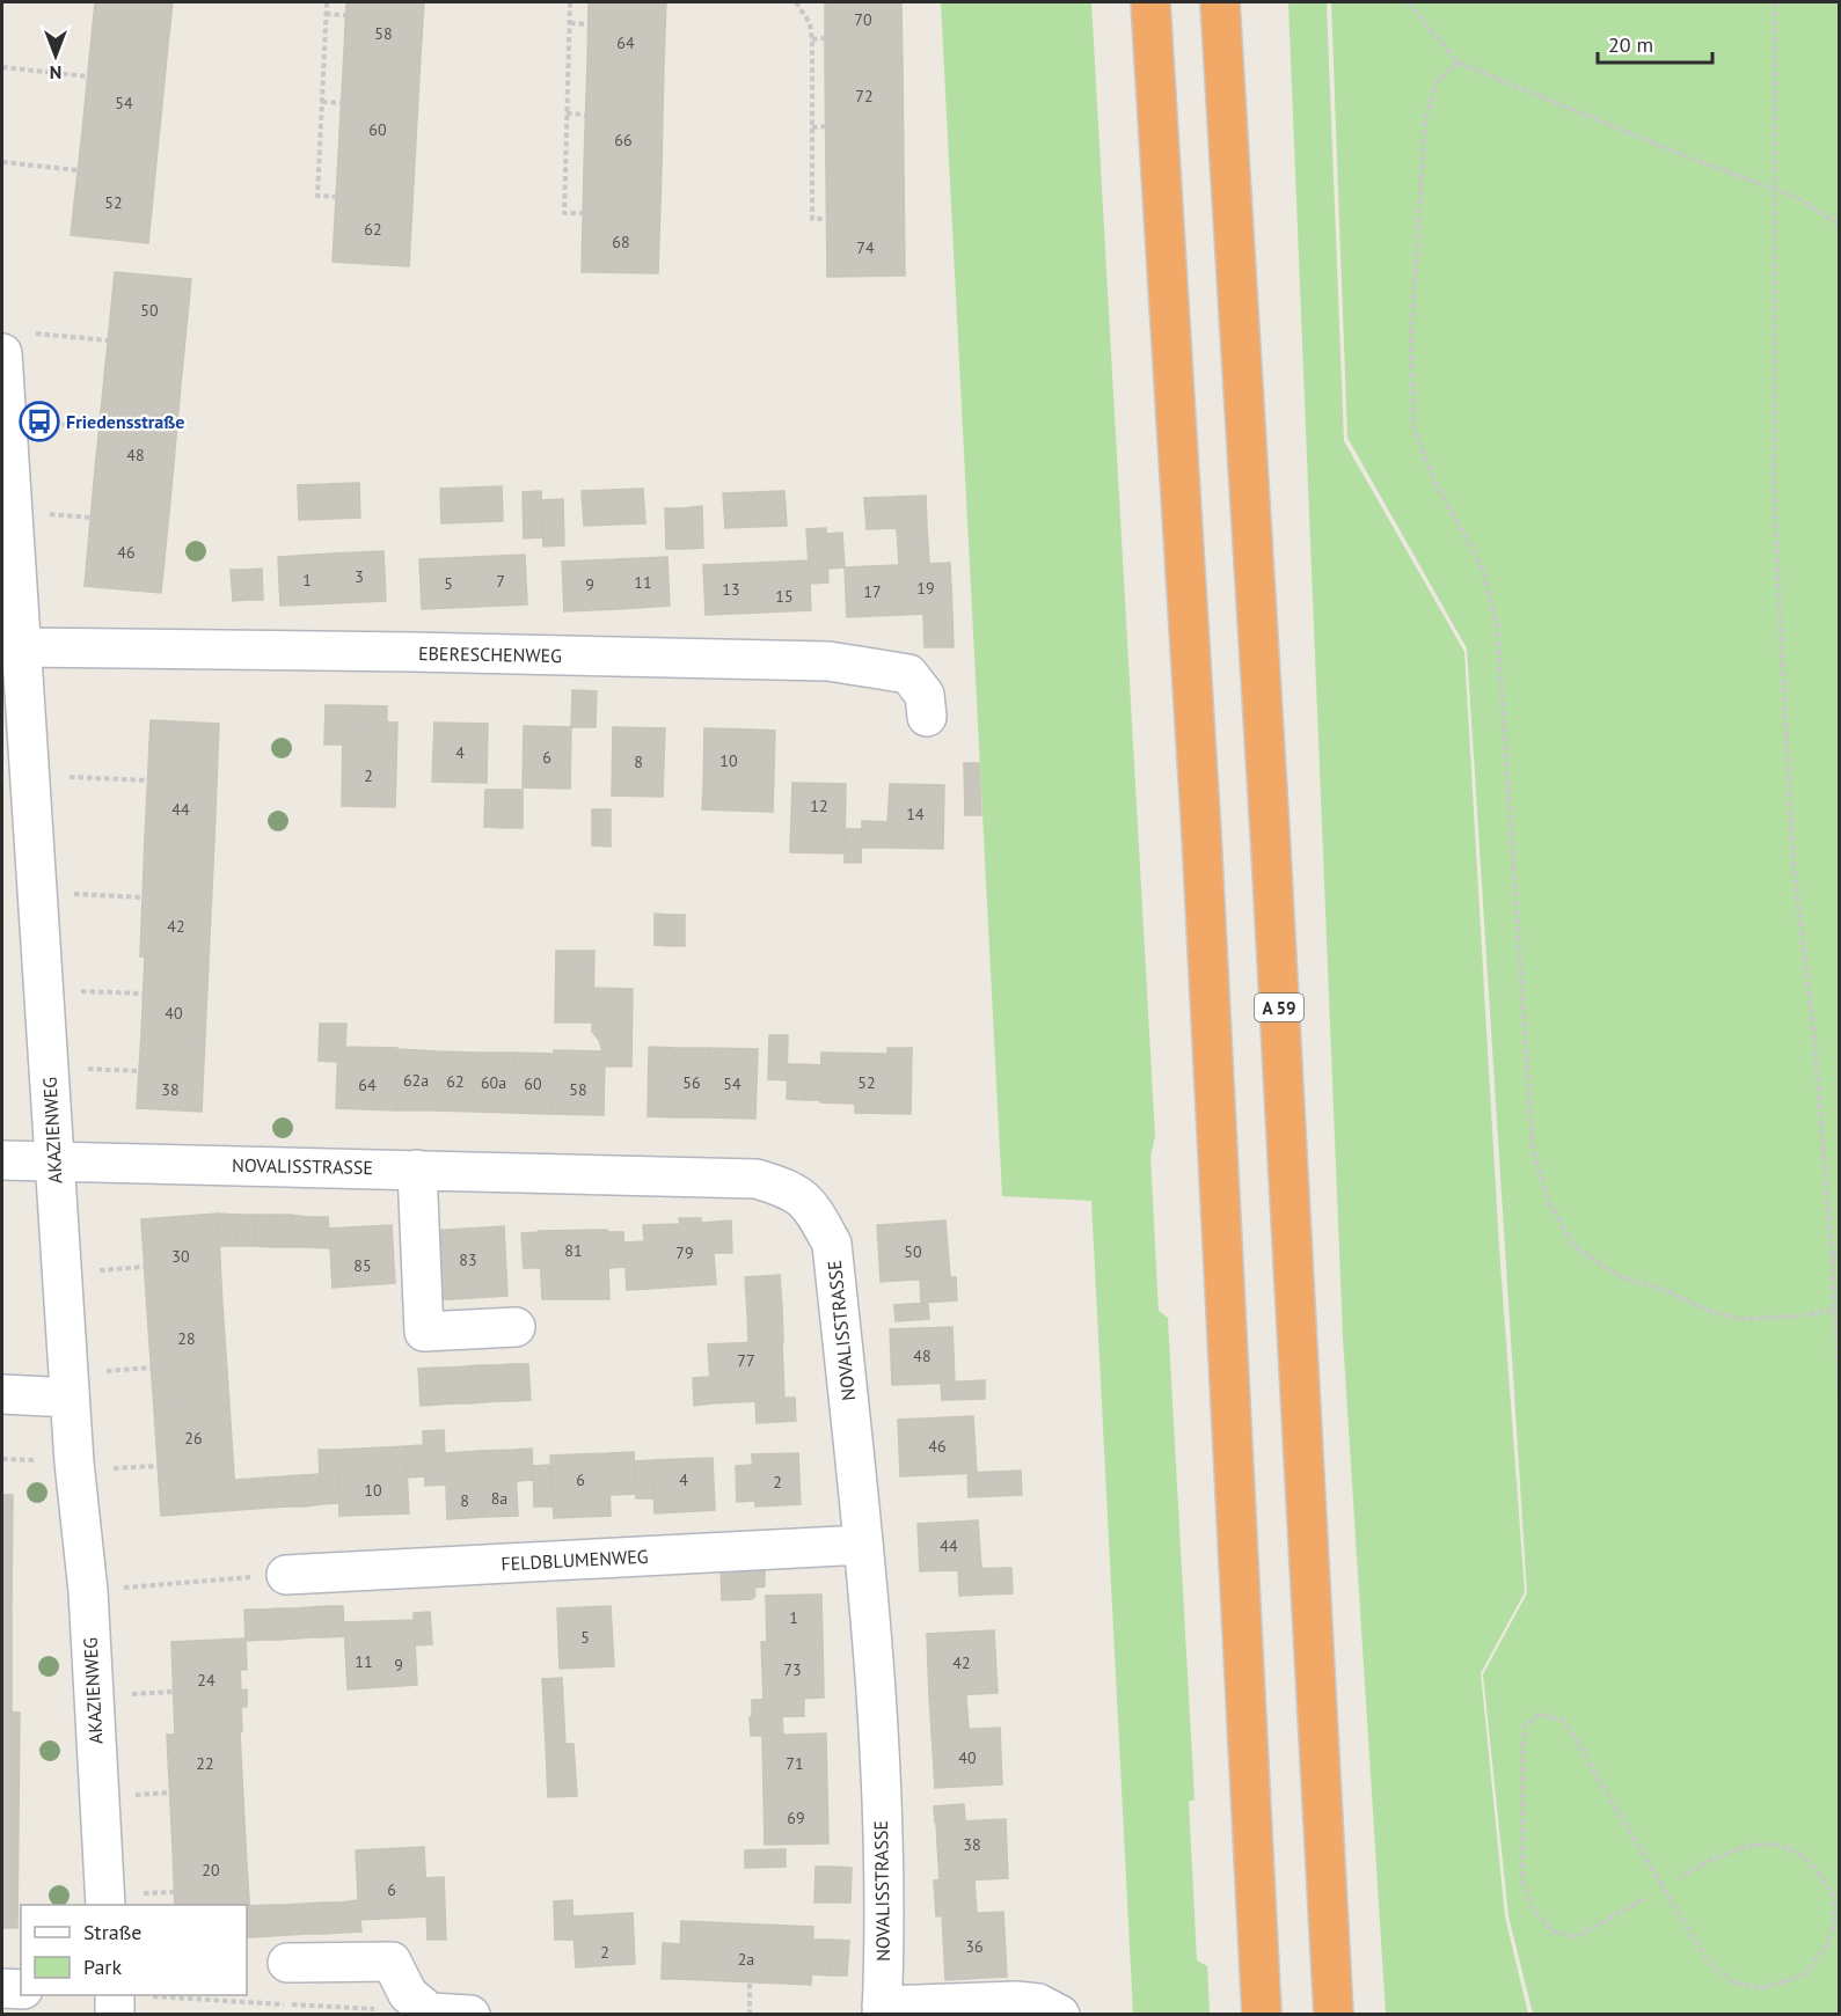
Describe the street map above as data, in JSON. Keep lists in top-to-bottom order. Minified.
{"streets":{"highway":["A 59"],"street":["EBERESCHENWEG","AKAZIENWEG","NOVALISSTRASSE","FELDBLUMENWEG"]},"crossings":[["EBERESCHENWEG","AKAZIENWEG"],["AKAZIENWEG","NOVALISSTRASSE"],["NOVALISSTRASSE","FELDBLUMENWEG"]],"places":{"bus stop":["Friedensstraße"]},"house_numbers":["70","58","64","72","54","60","66","52","62","68","74","50","48","46","3","1","7","11","5","9","19","13","17","15","4","6","10","8","2","12","44","14","42","40","62a","62","60a","56","52","60","54","64","38","58","81","50","79","30","83","85","28","48","77","26","46","6","4","2","10","8a","8","44","1","5","11","42","9","73","24","40","22","71","69","38","20","6","36","2","2a"],"legend":["Straße","Park"],"scale_bar":"20 m","north":"bottom"}
